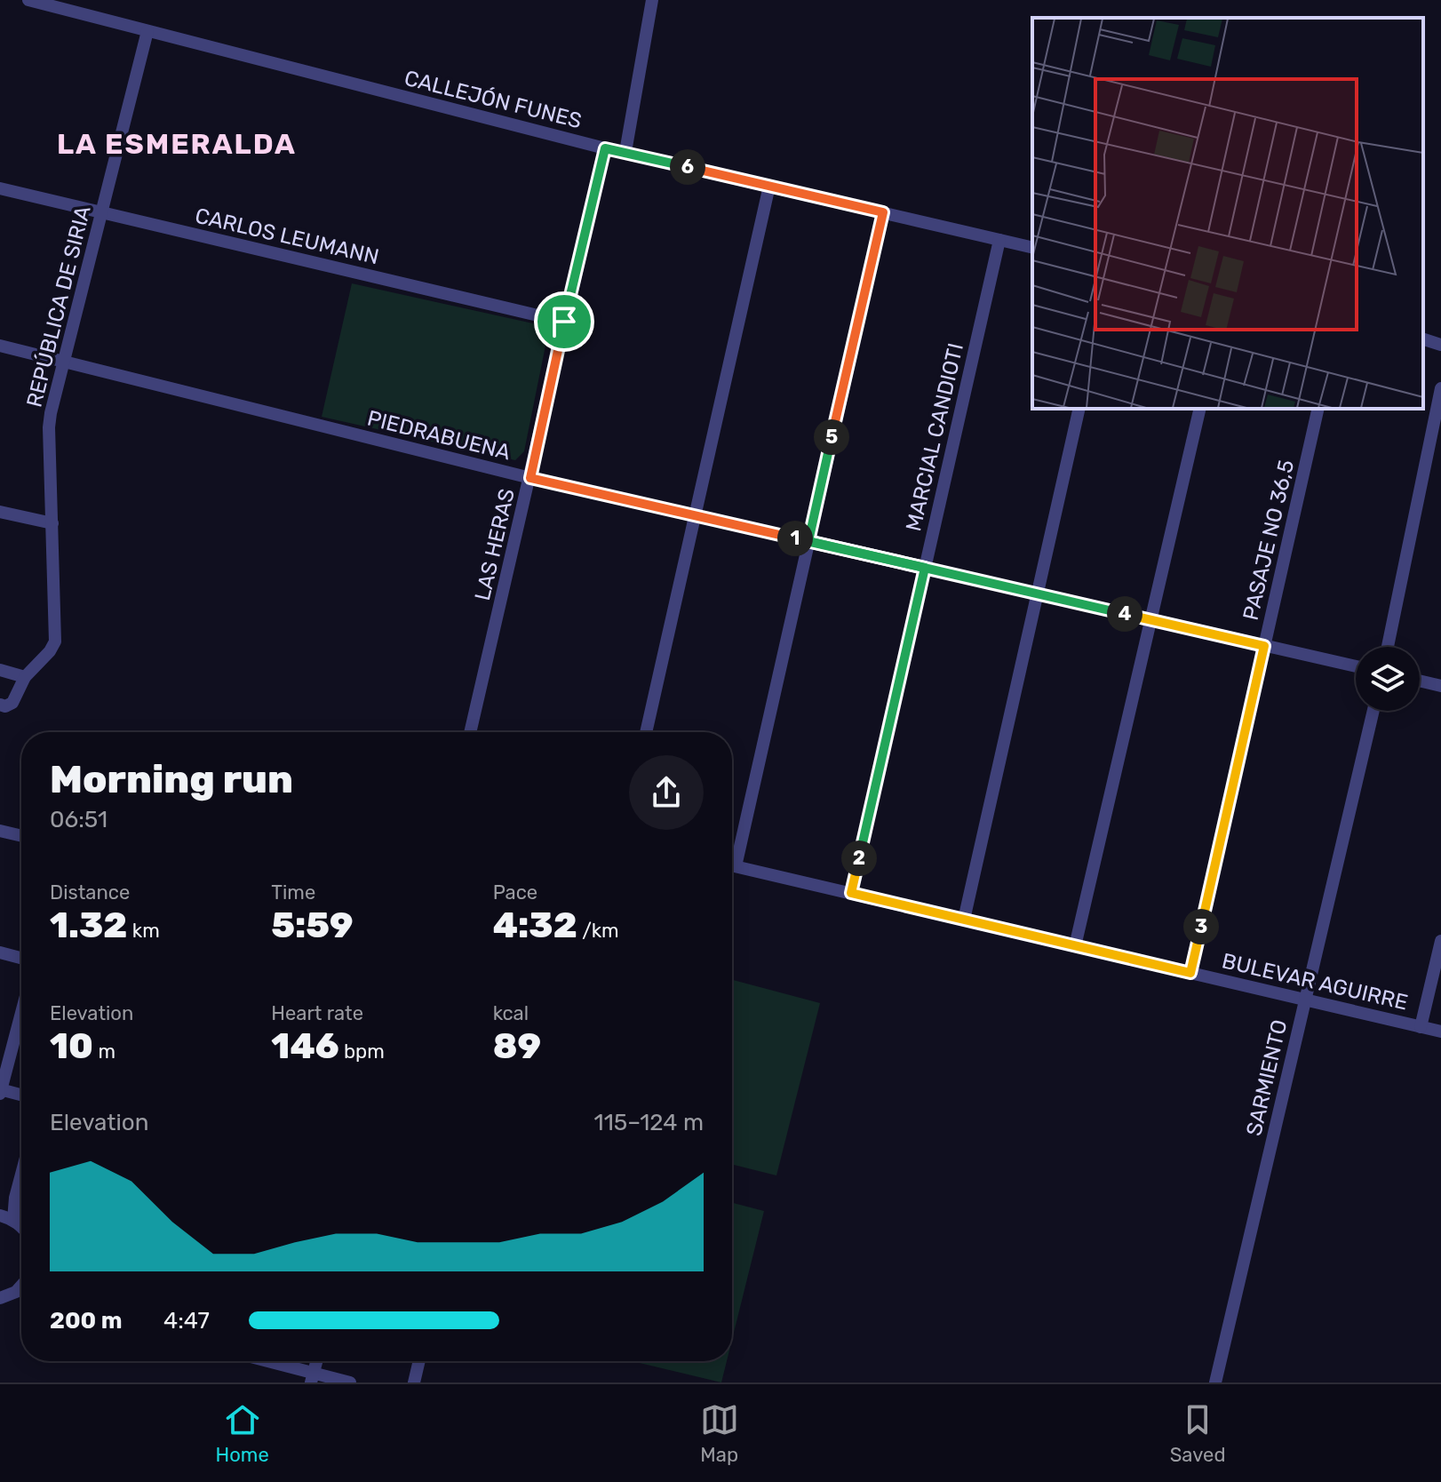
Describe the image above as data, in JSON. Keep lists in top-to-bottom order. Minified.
{"streets":{"street":["CALLEJÓN FUNES","CARLOS LEUMANN","REPÚBLICA DE SIRIA","PIEDRABUENA","MARCIAL CANDIOTI","PASAJE NO 36,5","LAS HERAS","BULEVAR AGUIRRE","SARMIENTO"]},"crossings":[["CALLEJÓN FUNES","REPÚBLICA DE SIRIA"],["CALLEJÓN FUNES","MARCIAL CANDIOTI"],["CALLEJÓN FUNES","LAS HERAS"],["CARLOS LEUMANN","REPÚBLICA DE SIRIA"],["CARLOS LEUMANN","LAS HERAS"],["REPÚBLICA DE SIRIA","PIEDRABUENA"],["PIEDRABUENA","MARCIAL CANDIOTI"],["PIEDRABUENA","PASAJE NO 36,5"],["PIEDRABUENA","LAS HERAS"],["MARCIAL CANDIOTI","BULEVAR AGUIRRE"],["PASAJE NO 36,5","BULEVAR AGUIRRE"],["BULEVAR AGUIRRE","SARMIENTO"]],"districts":["LA ESMERALDA"],"page":{"pins":["6","5","1","4","2","3"],"heading":["Morning run","06:51"],"stats":[["Distance","1.32 km"],["Time","5:59"],["Pace","4:32 /km"],["Elevation","10 m"],["Heart rate","146 bpm"],["kcal","89"]],"chart":["Elevation","115–124 m"],"list":[{"name":"200 m","note":"4:47"}],"tabs":["Home","Map","Saved"]}}
